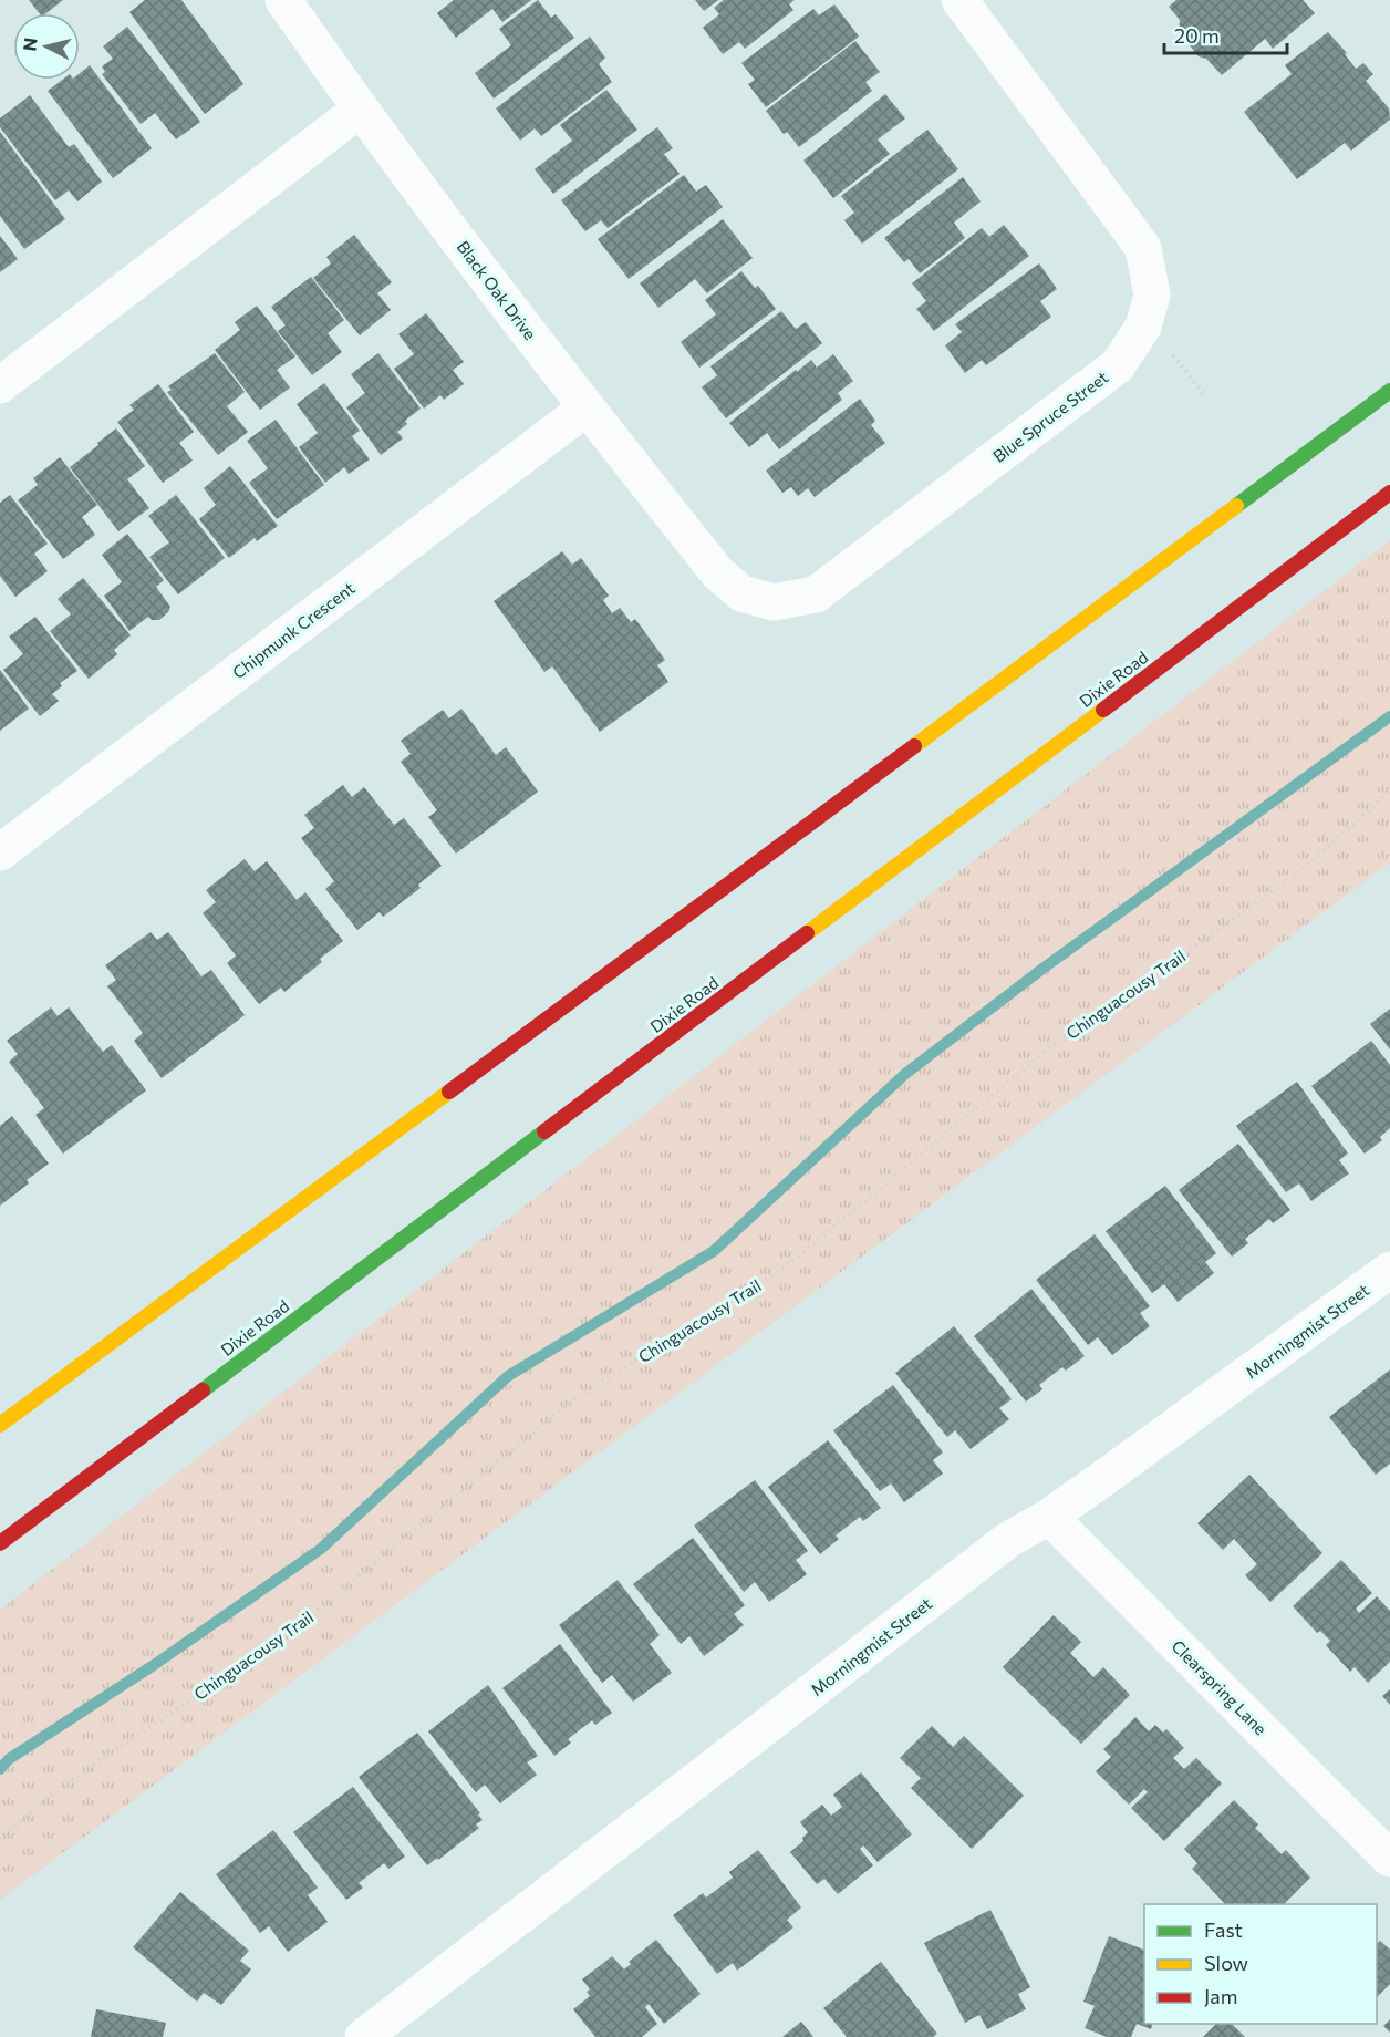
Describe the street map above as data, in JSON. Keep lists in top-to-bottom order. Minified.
{"streets":{"main road":["Dixie Road"],"street":["Black Oak Drive","Blue Spruce Street","Chipmunk Crescent","Morningmist Street","Clearspring Lane"],"path":["Chinguacousy Trail"]},"crossings":[["Black Oak Drive","Blue Spruce Street"],["Black Oak Drive","Chipmunk Crescent"],["Morningmist Street","Clearspring Lane"]],"legend":["Fast","Slow","Jam"],"scale_bar":"20 m","north":"left"}
